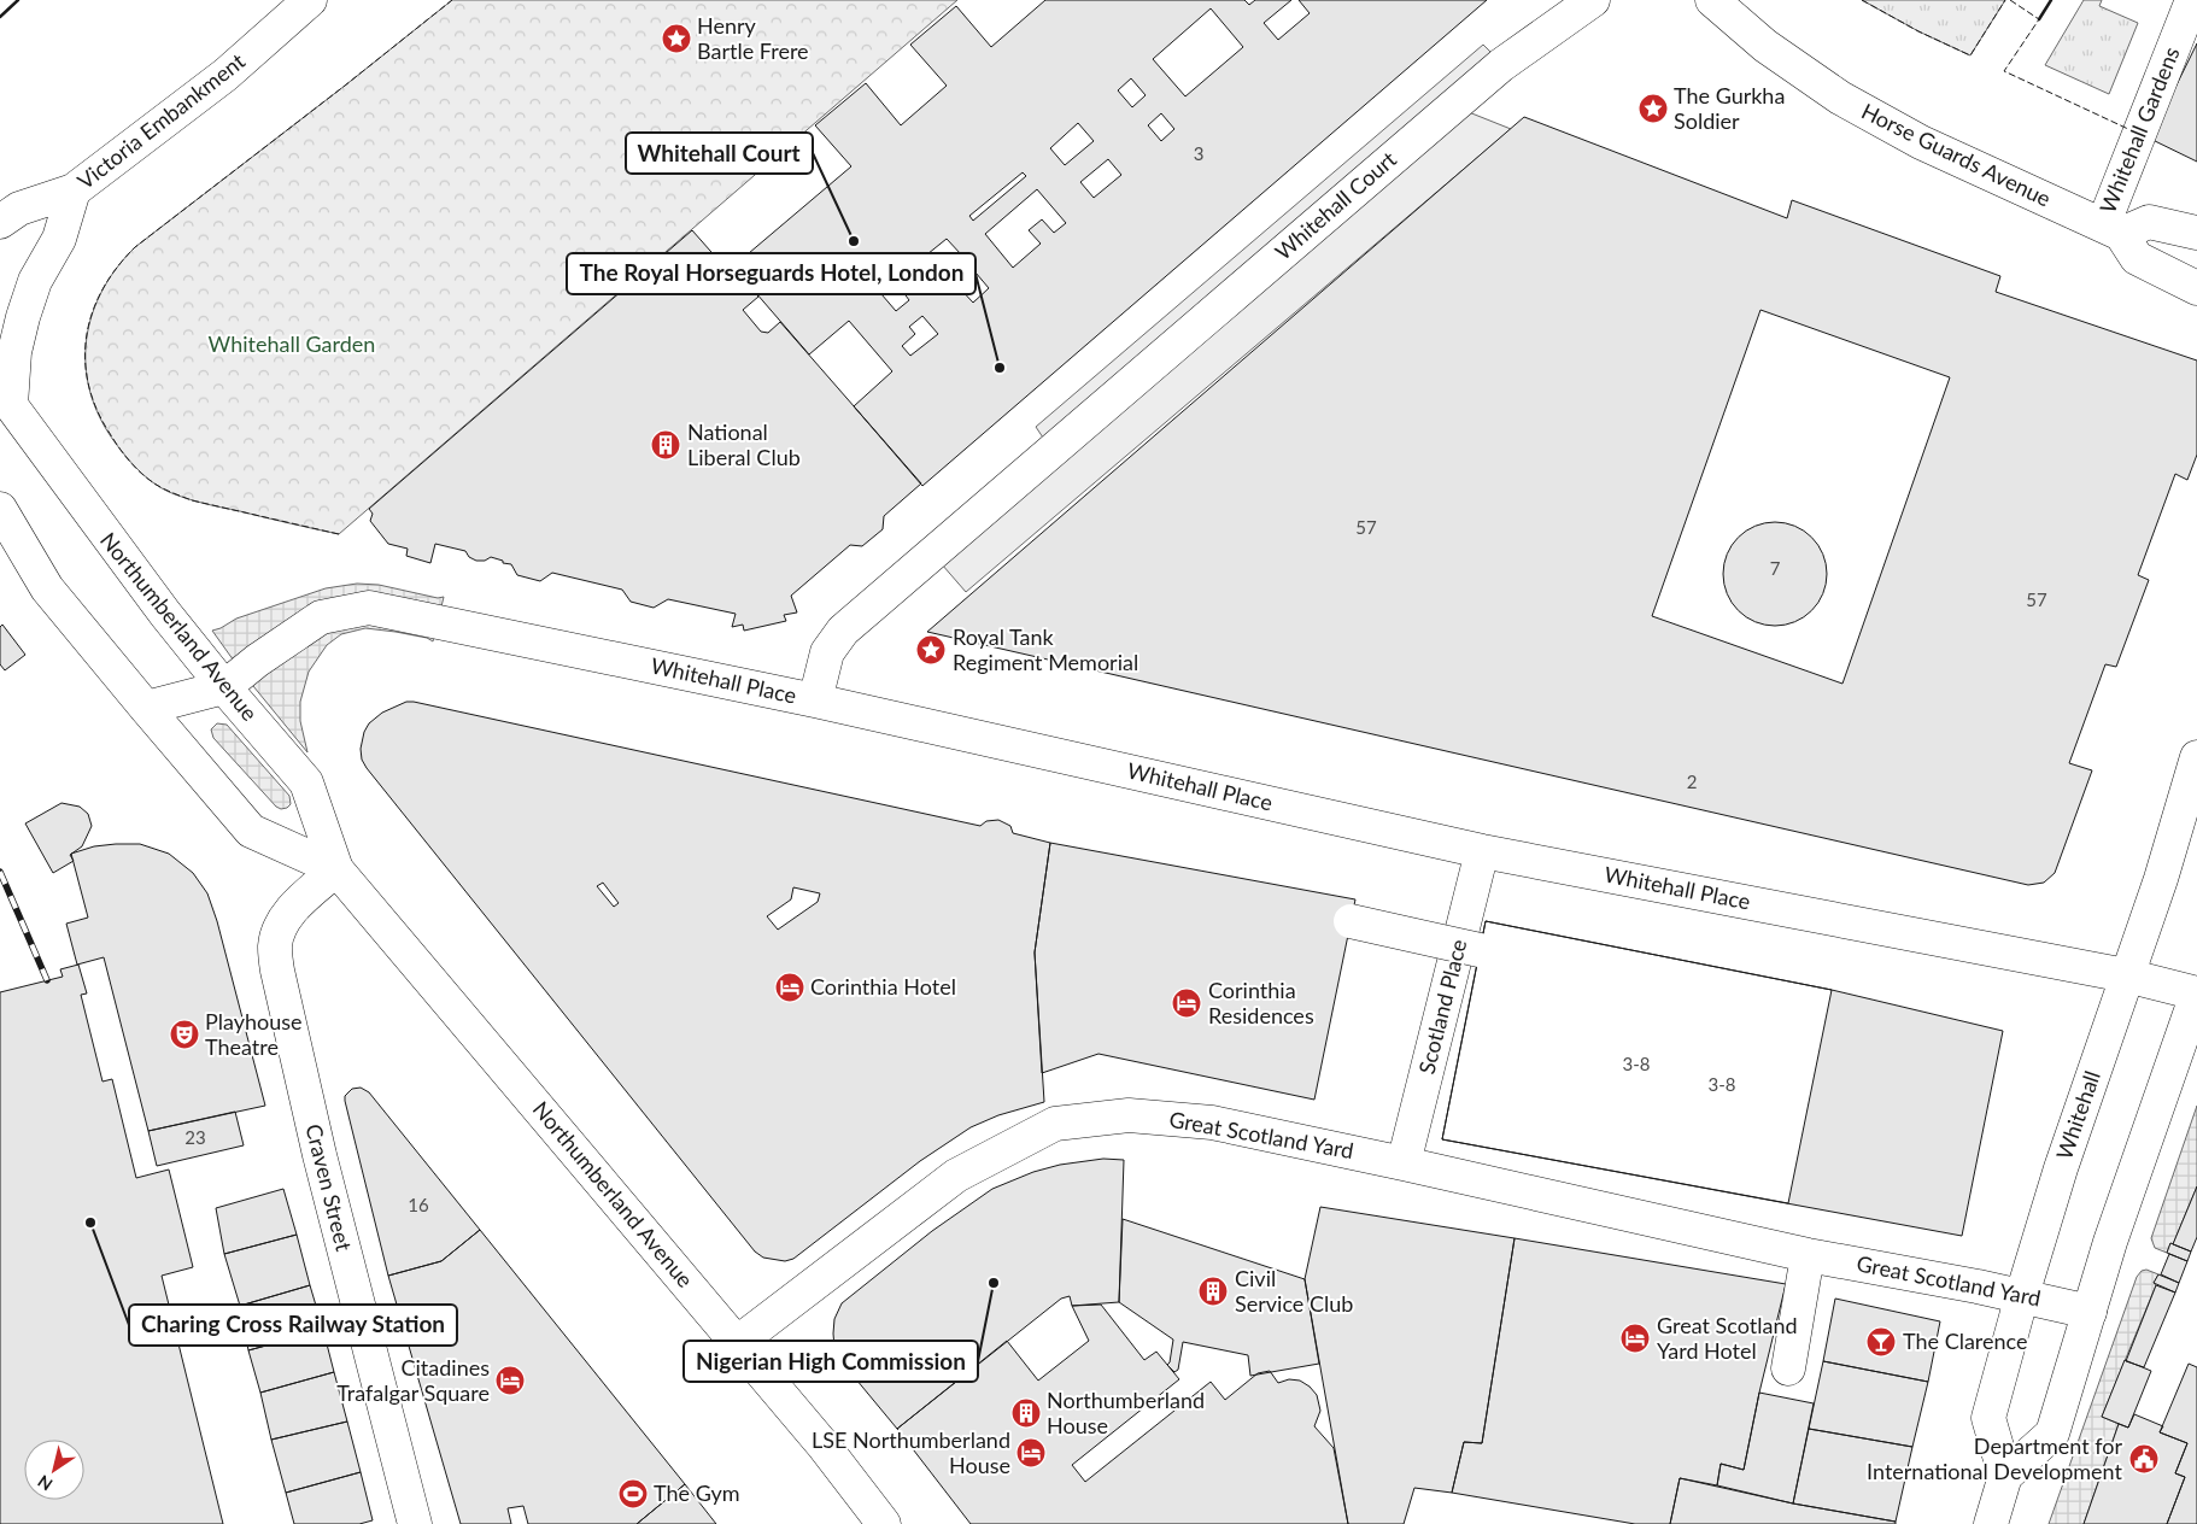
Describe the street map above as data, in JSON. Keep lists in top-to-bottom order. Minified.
{"streets":{"street":["Victoria Embankment","Whitehall Gardens","Horse Guards Avenue","Whitehall Court","Northumberland Avenue","Whitehall Place","Scotland Place","Whitehall","Great Scotland Yard","Craven Street"]},"crossings":[["Whitehall Gardens","Horse Guards Avenue"],["Whitehall Court","Whitehall Place"],["Northumberland Avenue","Whitehall Place"],["Northumberland Avenue","Great Scotland Yard"],["Northumberland Avenue","Craven Street"],["Whitehall Place","Scotland Place"],["Whitehall Place","Whitehall"],["Scotland Place","Great Scotland Yard"],["Whitehall","Great Scotland Yard"]],"parks":["Whitehall Garden"],"places":{"place":["Henry Bartle Frere","The Gurkha Soldier","Royal Tank Regiment Memorial"],"other":["Whitehall Court","The Royal Horseguards Hotel, London","Charing Cross Railway Station","Nigerian High Commission"],"building":["National Liberal Club","Civil Service Club","Northumberland House"],"hotel":["Corinthia Hotel","Corinthia Residences","Great Scotland Yard Hotel","Citadines Trafalgar Square","LSE Northumberland House"],"theatre":["Playhouse Theatre"],"bar":["The Clarence"],"public building":["Department for International Development"],"sports":["The Gym"]},"house_numbers":["3","57","7","57","2","3-8","3-8","23","16"],"north":"bottom left"}
